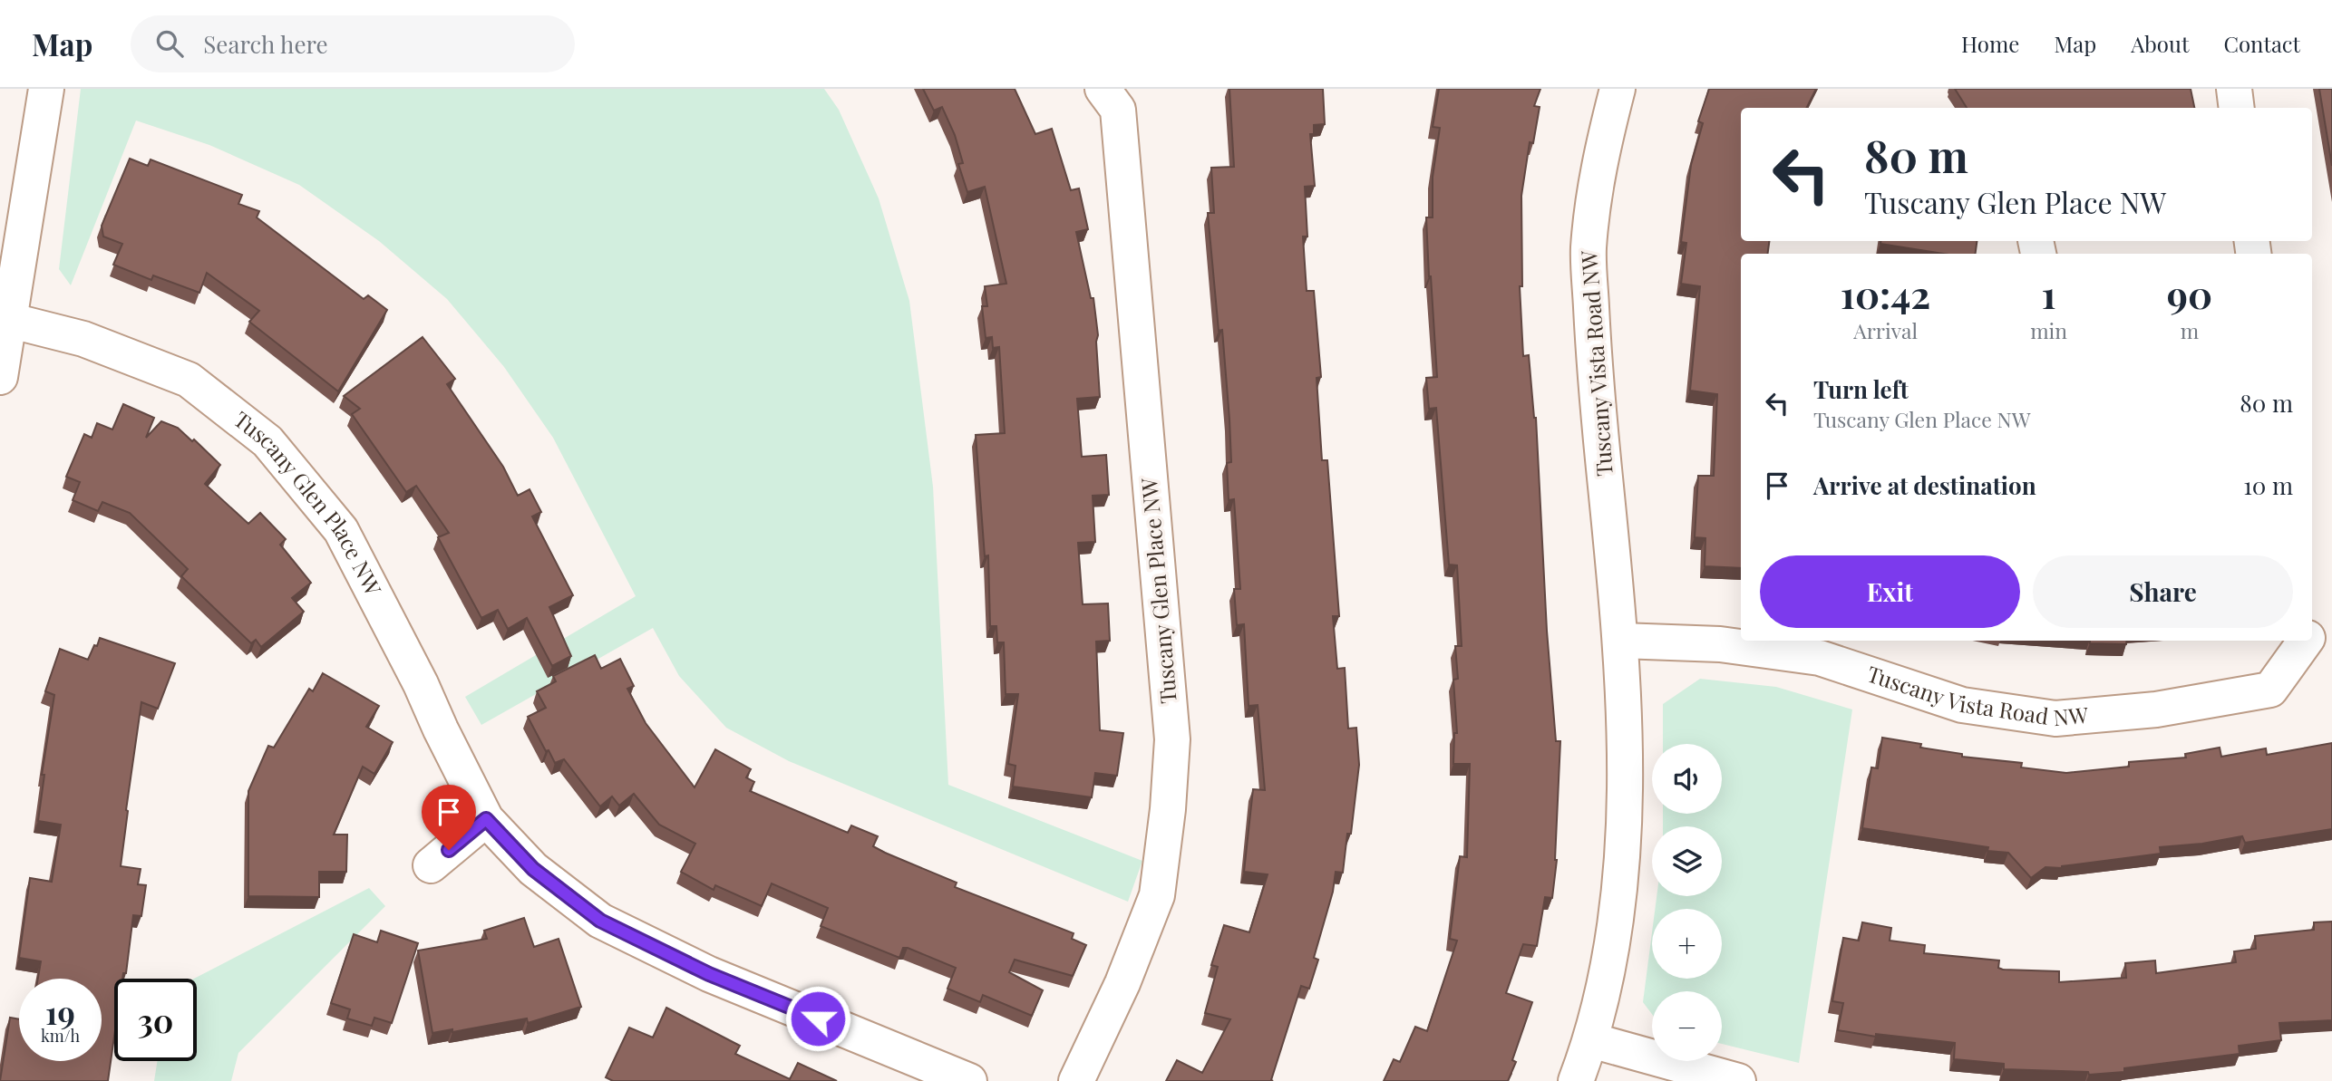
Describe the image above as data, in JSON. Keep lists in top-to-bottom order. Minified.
{"streets":{"street":["Tuscany Vista Road NW","Tuscany Glen Place NW"]},"page":{"header":"Map","search":"Search here","nav":["Home","Map","About","Contact"],"turn":["80 m","Tuscany Glen Place NW"],"eta":["10:42","Arrival","1","min","90","m"],"list":[{"name":"Turn left","note":"Tuscany Glen Place NW","value":"80 m"},{"name":"Arrive at destination","value":"10 m"}],"buttons":["Exit","Share"],"map_buttons":["+","−"],"speed":"19 km/h","limit":"30"}}
